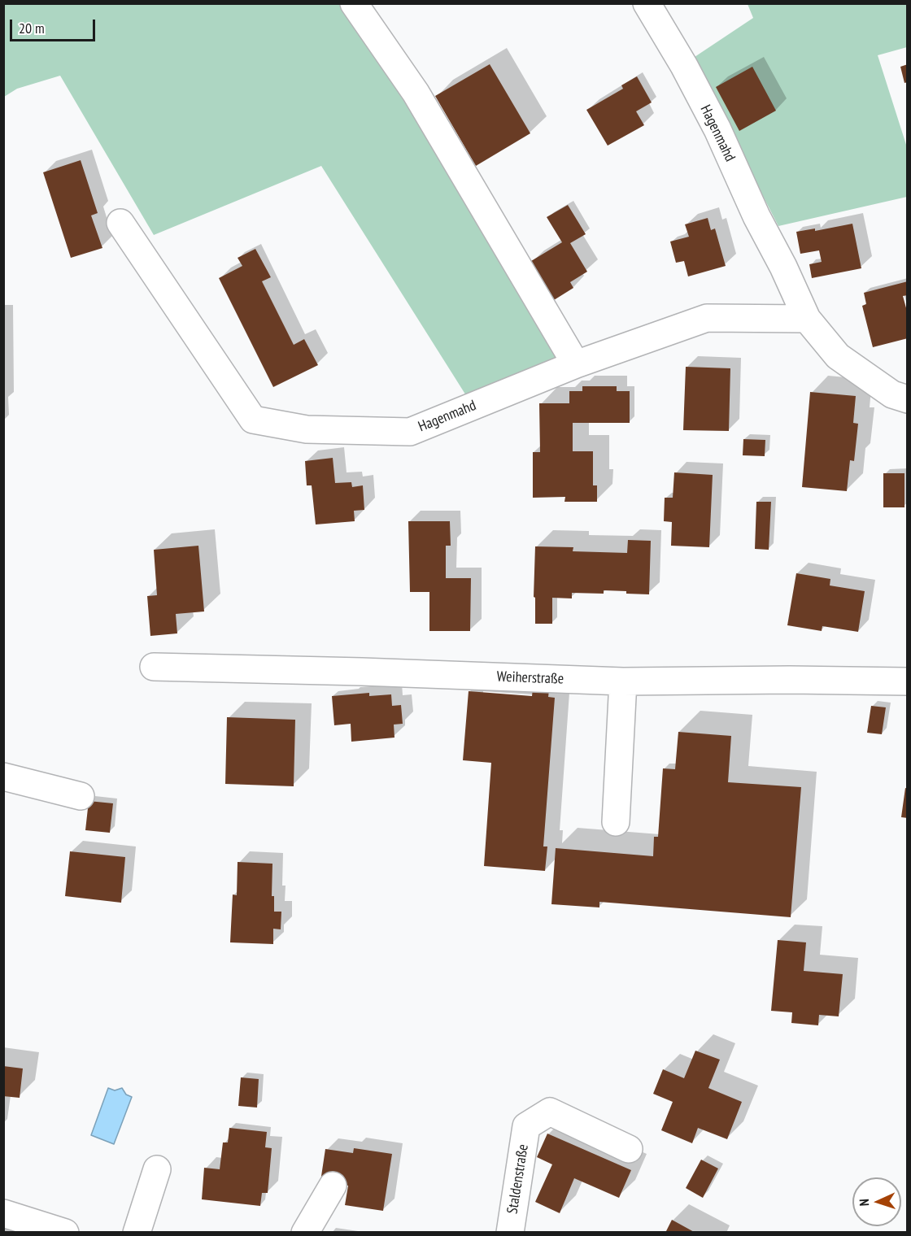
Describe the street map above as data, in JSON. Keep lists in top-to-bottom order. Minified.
{"streets":{"street":["Hagenmahd","Weiherstraße","Staldenstraße"]},"scale_bar":"20 m","north":"left"}
